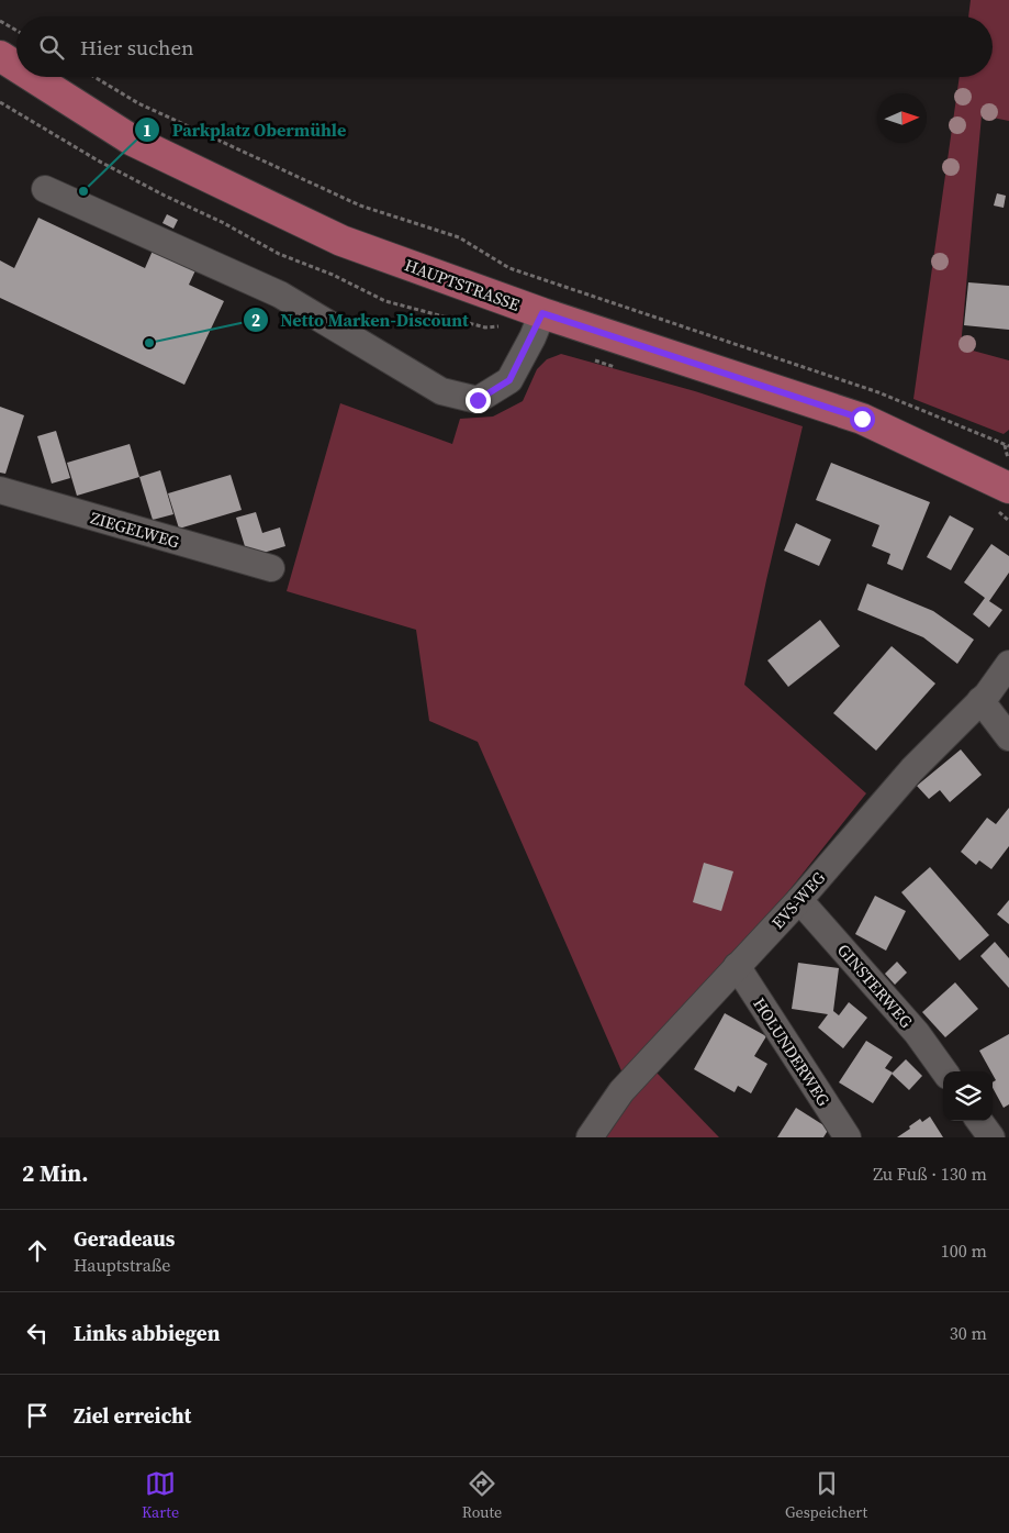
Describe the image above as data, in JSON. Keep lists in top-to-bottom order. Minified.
{"streets":{"main road":["HAUPTSTRASSE"],"street":["ZIEGELWEG","EVS-WEG","GINSTERWEG","HOLUNDERWEG"]},"crossings":[["EVS-WEG","GINSTERWEG"],["EVS-WEG","HOLUNDERWEG"]],"places":["Parkplatz Obermühle","Netto Marken-Discount"],"north":"right","page":{"search":"Hier suchen","heading":["2 Min.","Zu Fuß · 130 m"],"list":[["Geradeaus","Hauptstraße","100 m"],["Links abbiegen","30 m"],"Ziel erreicht"],"nav":["Karte","Route","Gespeichert"]}}
